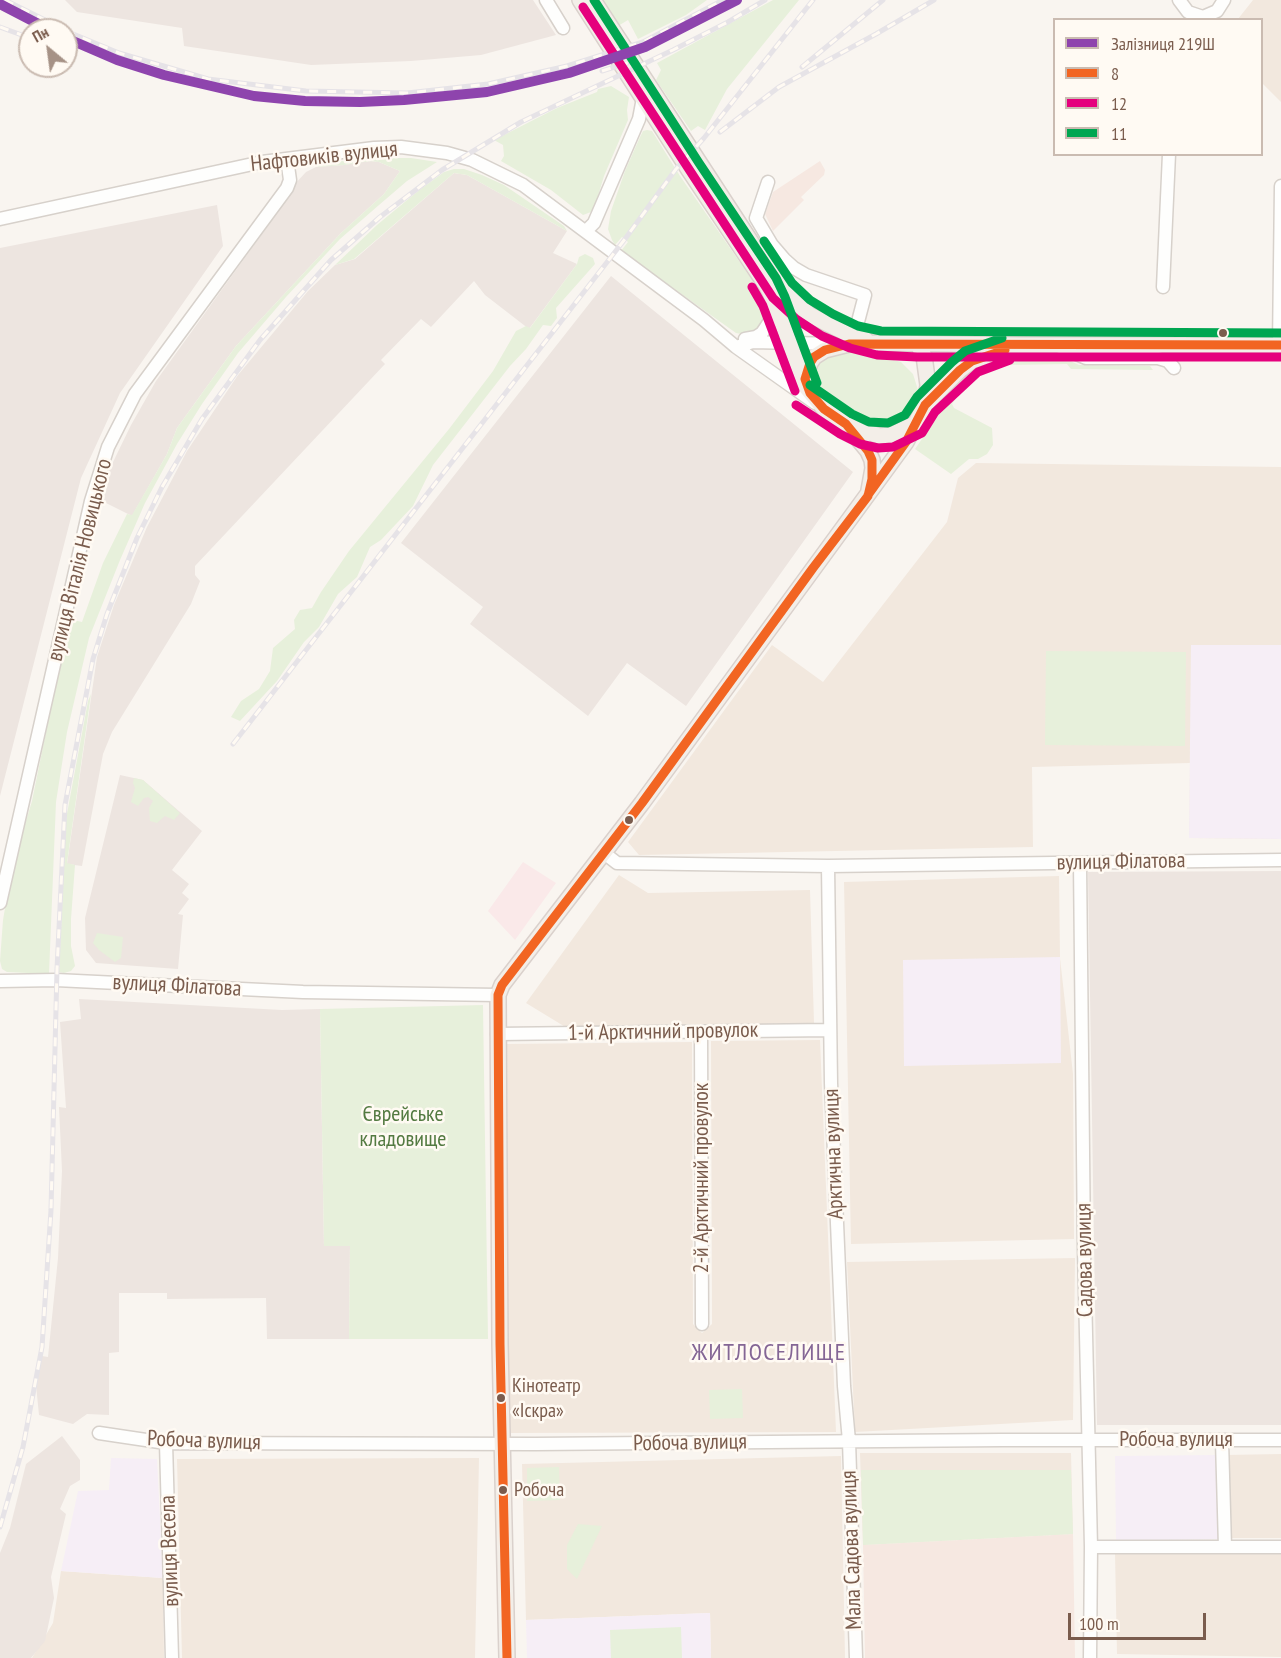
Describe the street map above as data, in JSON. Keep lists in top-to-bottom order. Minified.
{"streets":{"street":["Нафтовиків вулиця","вулиця Віталія Новицького","вулиця Філатова","1-й Арктичний провулок","Арктична вулиця","2-й Арктичний провулок","Садова вулиця","Робоча вулиця","Мала Садова вулиця","вулиця Весела"]},"crossings":[["Нафтовиків вулиця","вулиця Віталія Новицького"],["вулиця Філатова","Арктична вулиця"],["вулиця Філатова","Садова вулиця"],["1-й Арктичний провулок","Арктична вулиця"],["1-й Арктичний провулок","2-й Арктичний провулок"],["Арктична вулиця","Робоча вулиця"],["Арктична вулиця","Мала Садова вулиця"],["Садова вулиця","Робоча вулиця"],["Робоча вулиця","Мала Садова вулиця"],["Робоча вулиця","вулиця Весела"]],"districts":["ЖИТЛОСЕЛИЩЕ"],"parks":["Єврейське кладовище"],"places":["Кінотеатр «Іскра»","Робоча"],"lines":["rail line 219Ш","transit line 11","transit line 12","transit line 8"],"legend":["Залізниця 219Ш","8","12","11"],"scale_bar":"100 m","north":"top left"}
